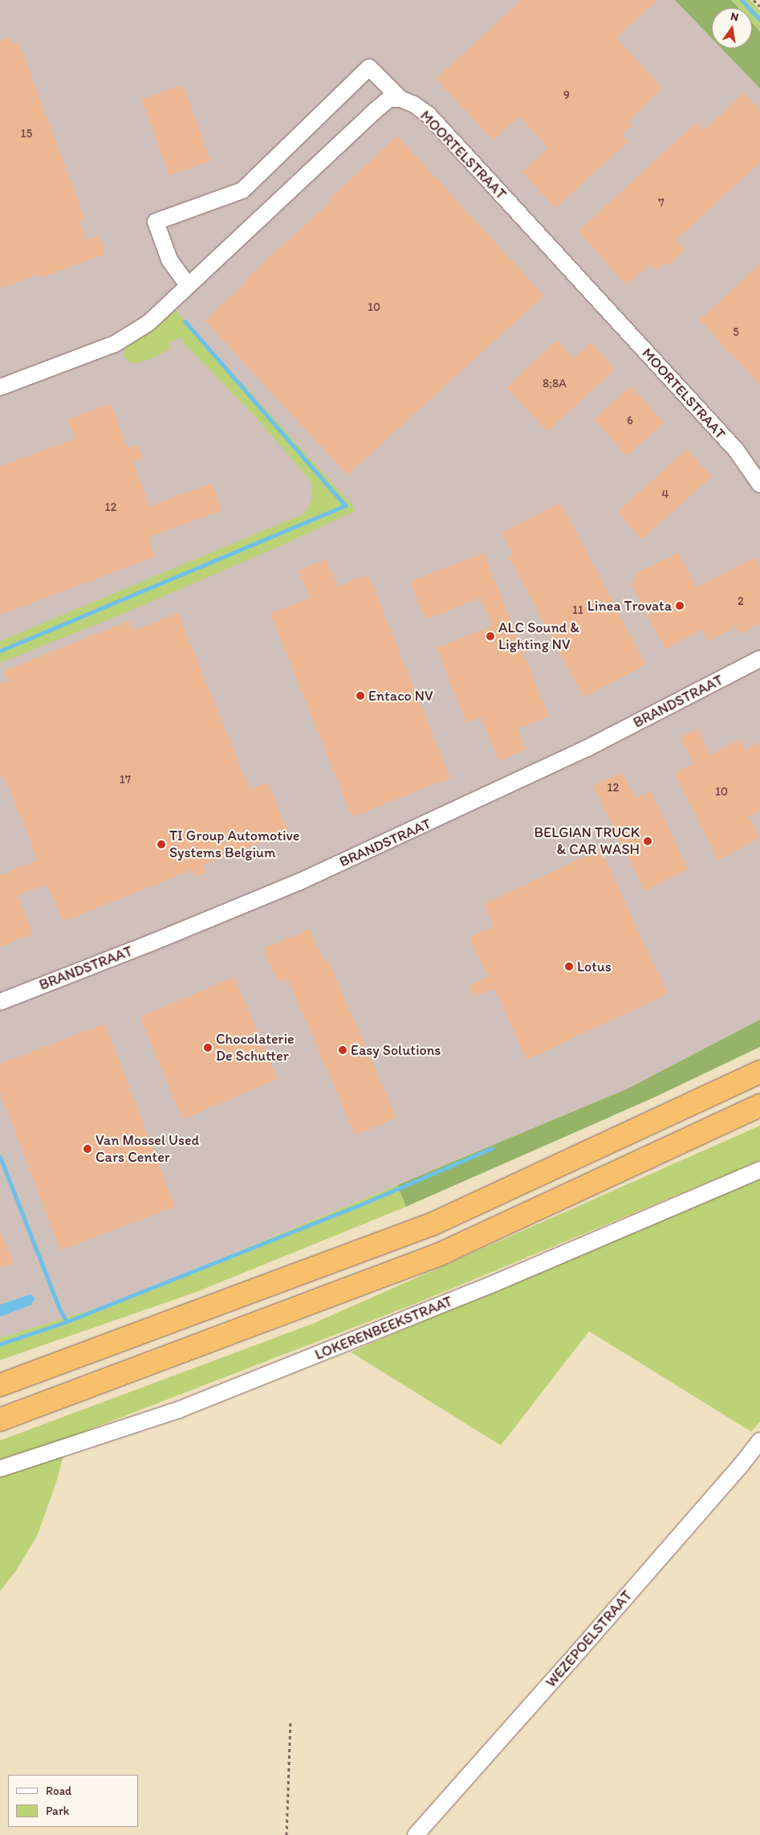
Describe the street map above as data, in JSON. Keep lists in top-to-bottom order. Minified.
{"streets":{"street":["MOORTELSTRAAT","BRANDSTRAAT","LOKERENBEEKSTRAAT","WEZEPOELSTRAAT"]},"places":["Linea Trovata","ALC Sound & Lighting NV","Entaco NV","BELGIAN TRUCK & CAR WASH","TI Group Automotive Systems Belgium","Lotus","Chocolaterie De Schutter","Easy Solutions","Van Mossel Used Cars Center"],"house_numbers":["9","15","7","10","5","8;8A","6","4","12","2","11","17","12","10"],"legend":["Road","Park"],"north":"top"}
